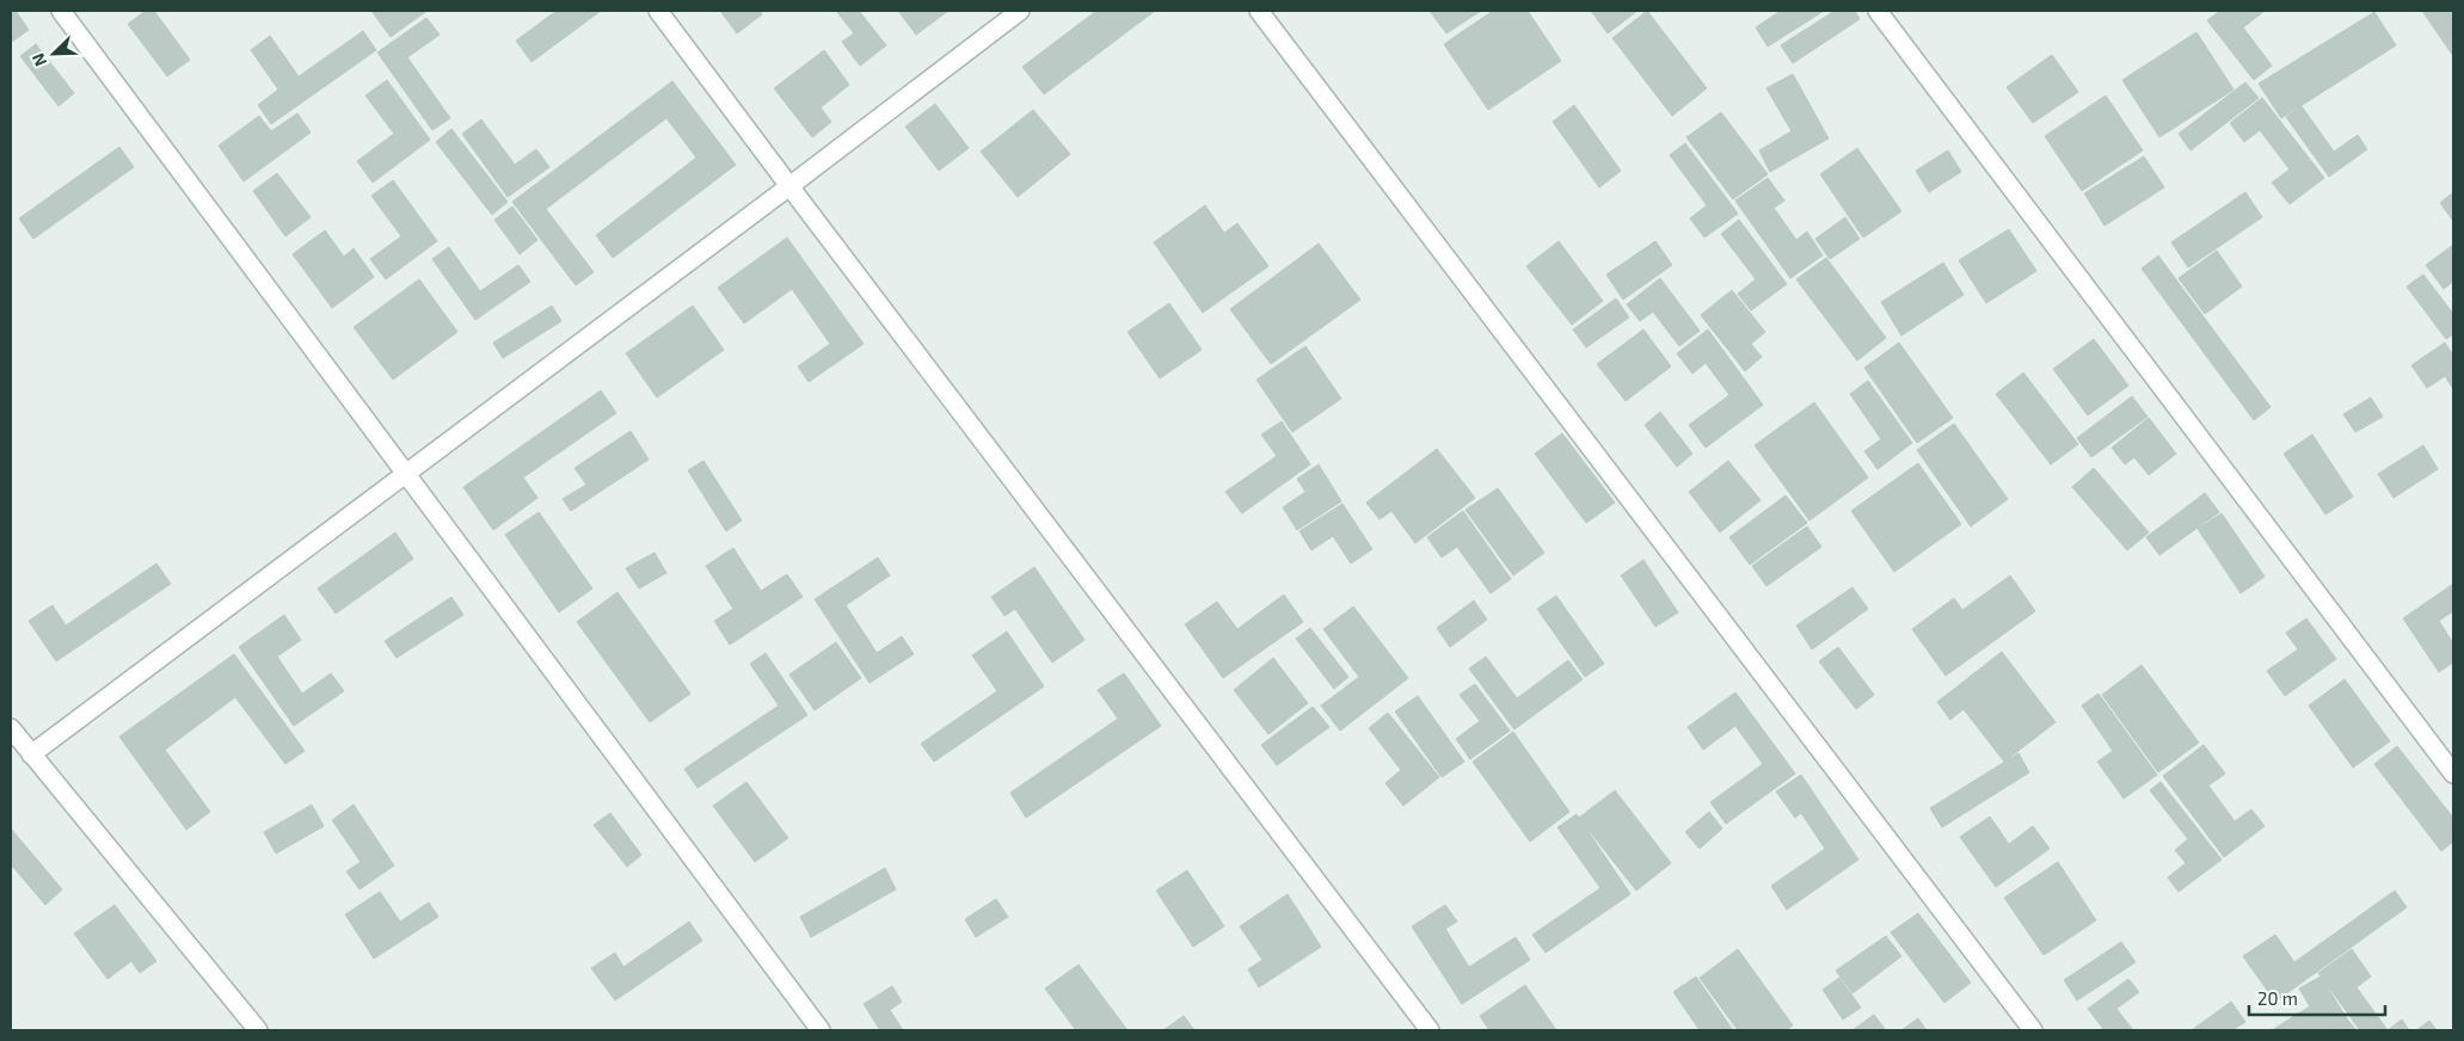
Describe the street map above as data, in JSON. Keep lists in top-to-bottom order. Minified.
{"scale_bar":"20 m","north":"bottom left"}
